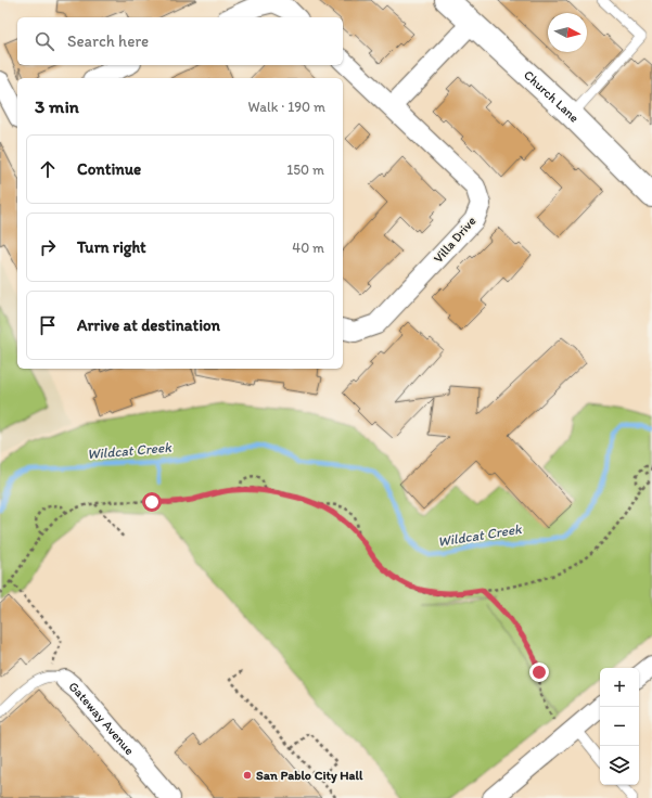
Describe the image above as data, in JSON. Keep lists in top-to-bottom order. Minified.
{"streets":{"street":["Church Lane","Villa Drive","Gateway Avenue"]},"water":["Wildcat Creek"],"places":["San Pablo City Hall"],"north":"right","page":{"search":"Search here","heading":["3 min","Walk · 190 m"],"list":[["Continue","150 m"],["Turn right","40 m"],"Arrive at destination"],"map_buttons":["+","−"]}}
